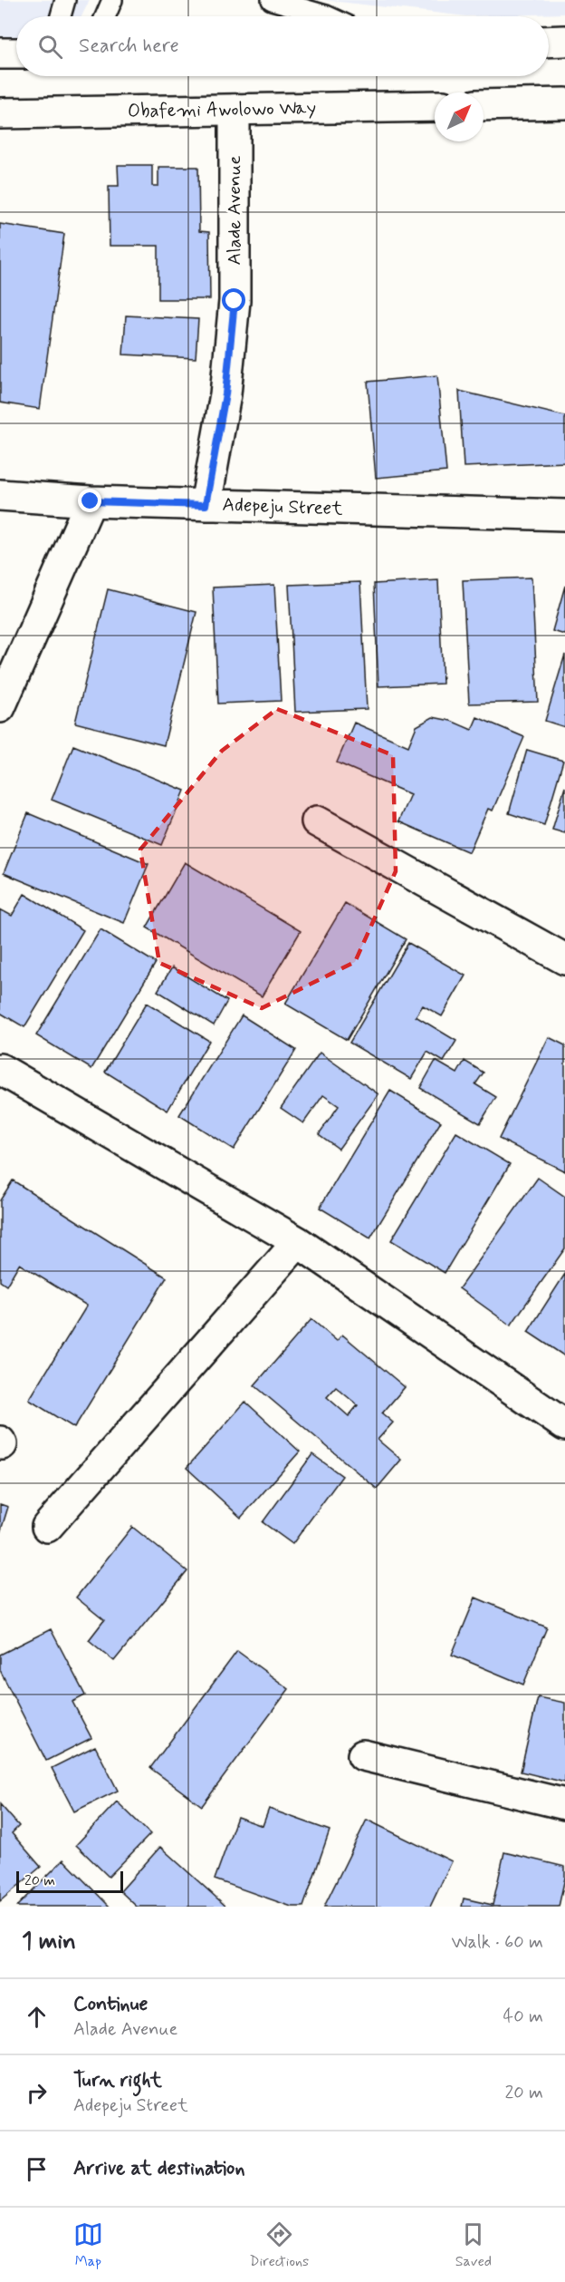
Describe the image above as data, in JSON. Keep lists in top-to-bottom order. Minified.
{"streets":{"street":["Obafemi Awolowo Way","Alade Avenue","Adepeju Street"]},"crossings":[["Obafemi Awolowo Way","Alade Avenue"],["Alade Avenue","Adepeju Street"]],"scale_bar":"20 m","north":"top right","page":{"search":"Search here","scale":"20 m","heading":["1 min","Walk · 60 m"],"list":[["Continue","Alade Avenue","40 m"],["Turn right","Adepeju Street","20 m"],"Arrive at destination"],"nav":["Map","Directions","Saved"]}}
